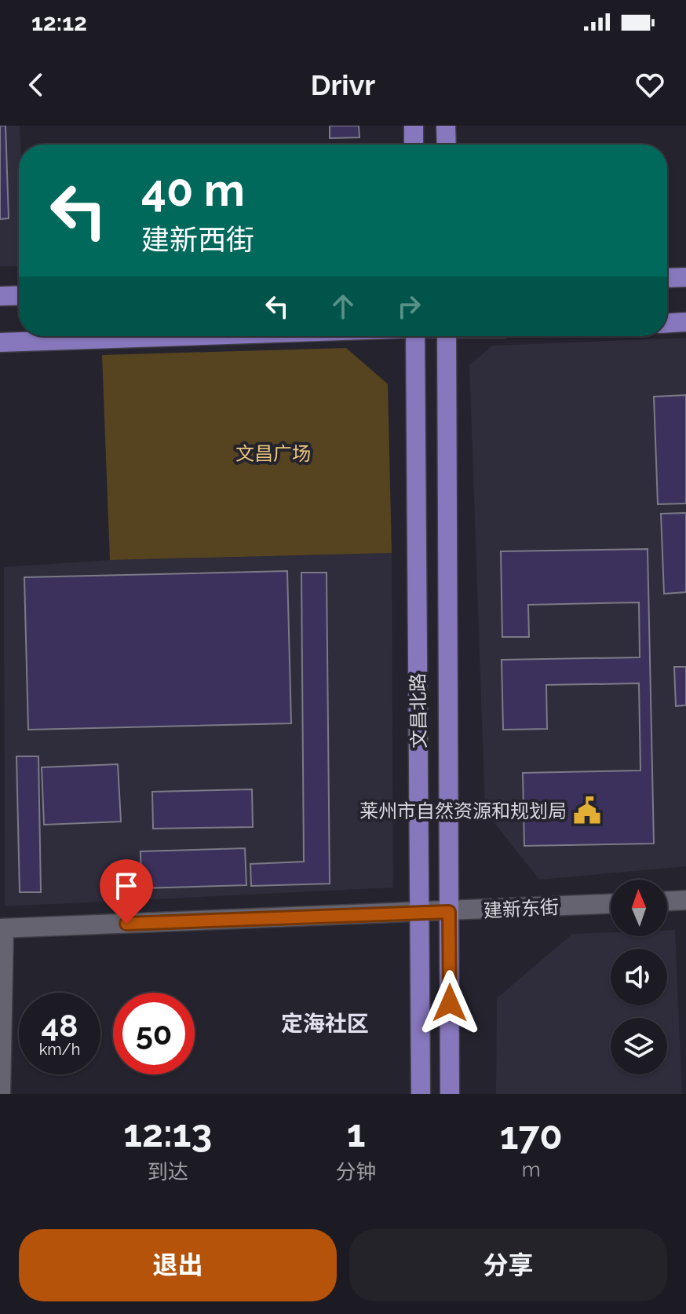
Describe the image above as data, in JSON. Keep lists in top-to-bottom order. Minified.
{"streets":{"main road":["文昌北路"],"street":["建新东街"]},"crossings":[["文昌北路","建新东街"]],"districts":["定海社区"],"parks":["文昌广场"],"places":{"public building":["莱州市自然资源和规划局"]},"north":"top","page":{"status":"12:12","header":"Drivr","turn":["40 m","建新西街"],"speed":"48 km/h","limit":"50","eta":["12:13","到达","1","分钟","170","m"],"buttons":["退出","分享"]}}
